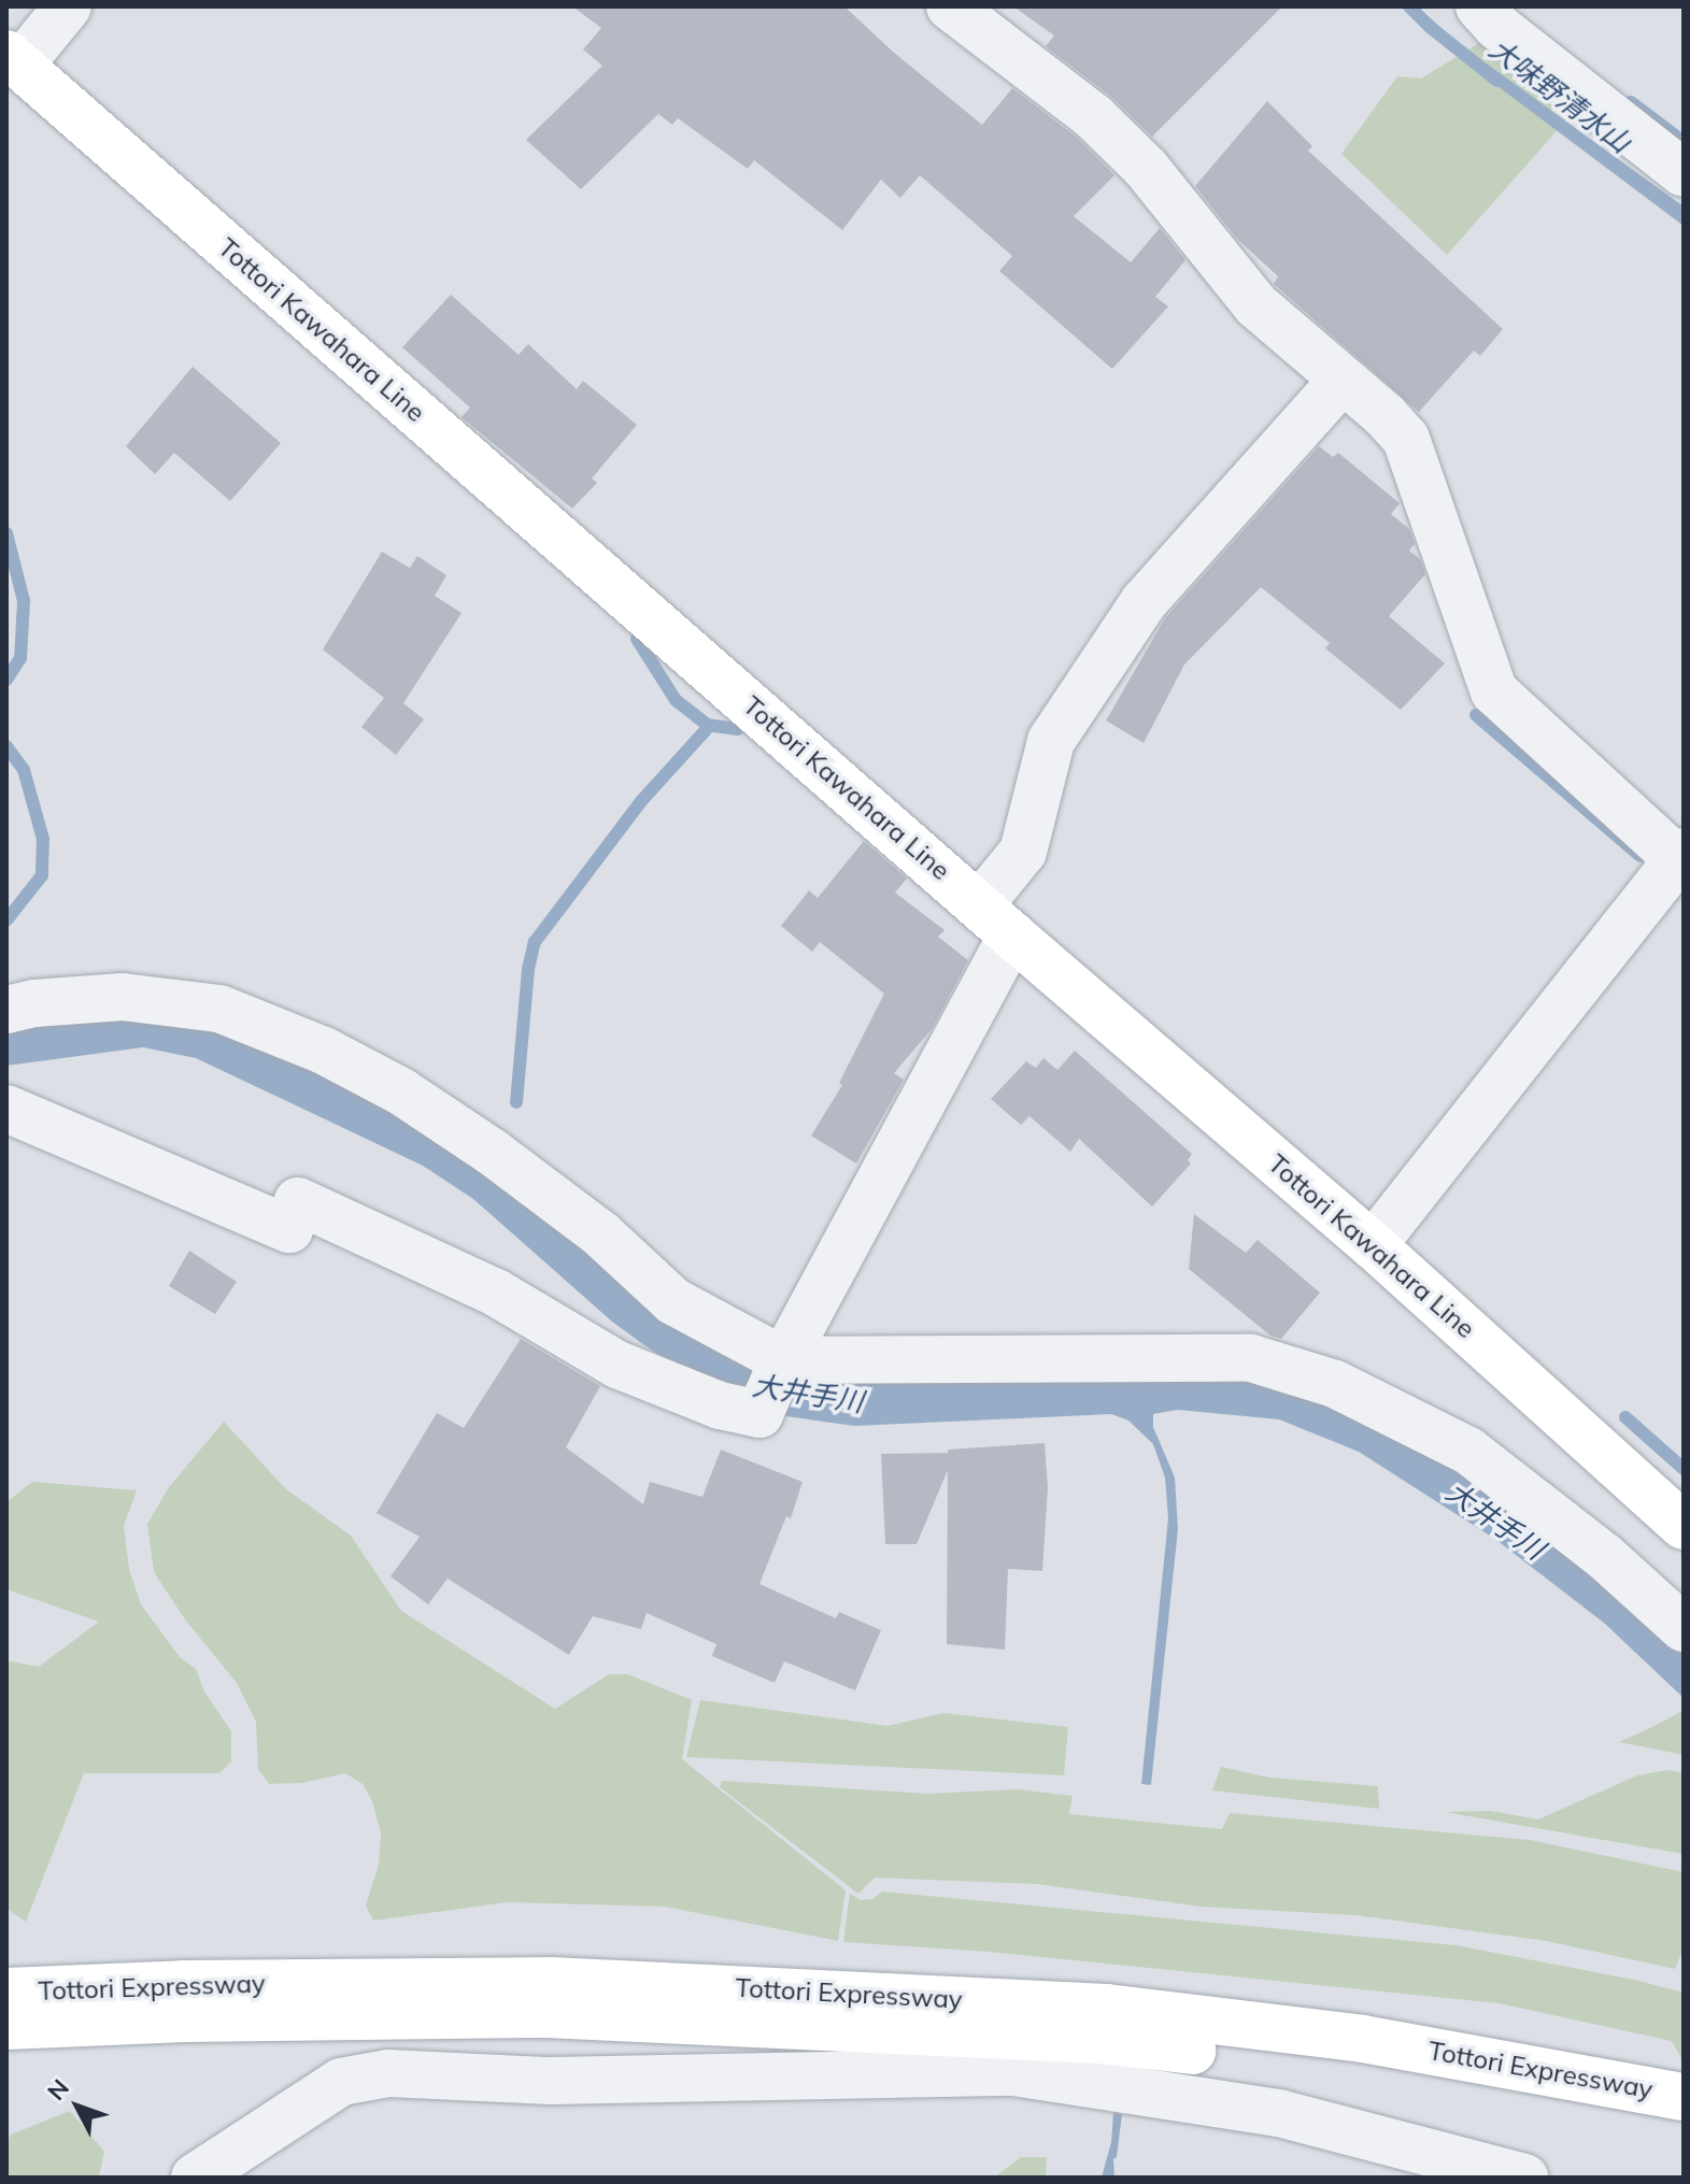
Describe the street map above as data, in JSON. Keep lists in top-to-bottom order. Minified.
{"streets":{"main road":["Tottori Kawahara Line","Tottori Expressway"]},"water":["大味野清水山","大井手川"],"north":"top left"}
